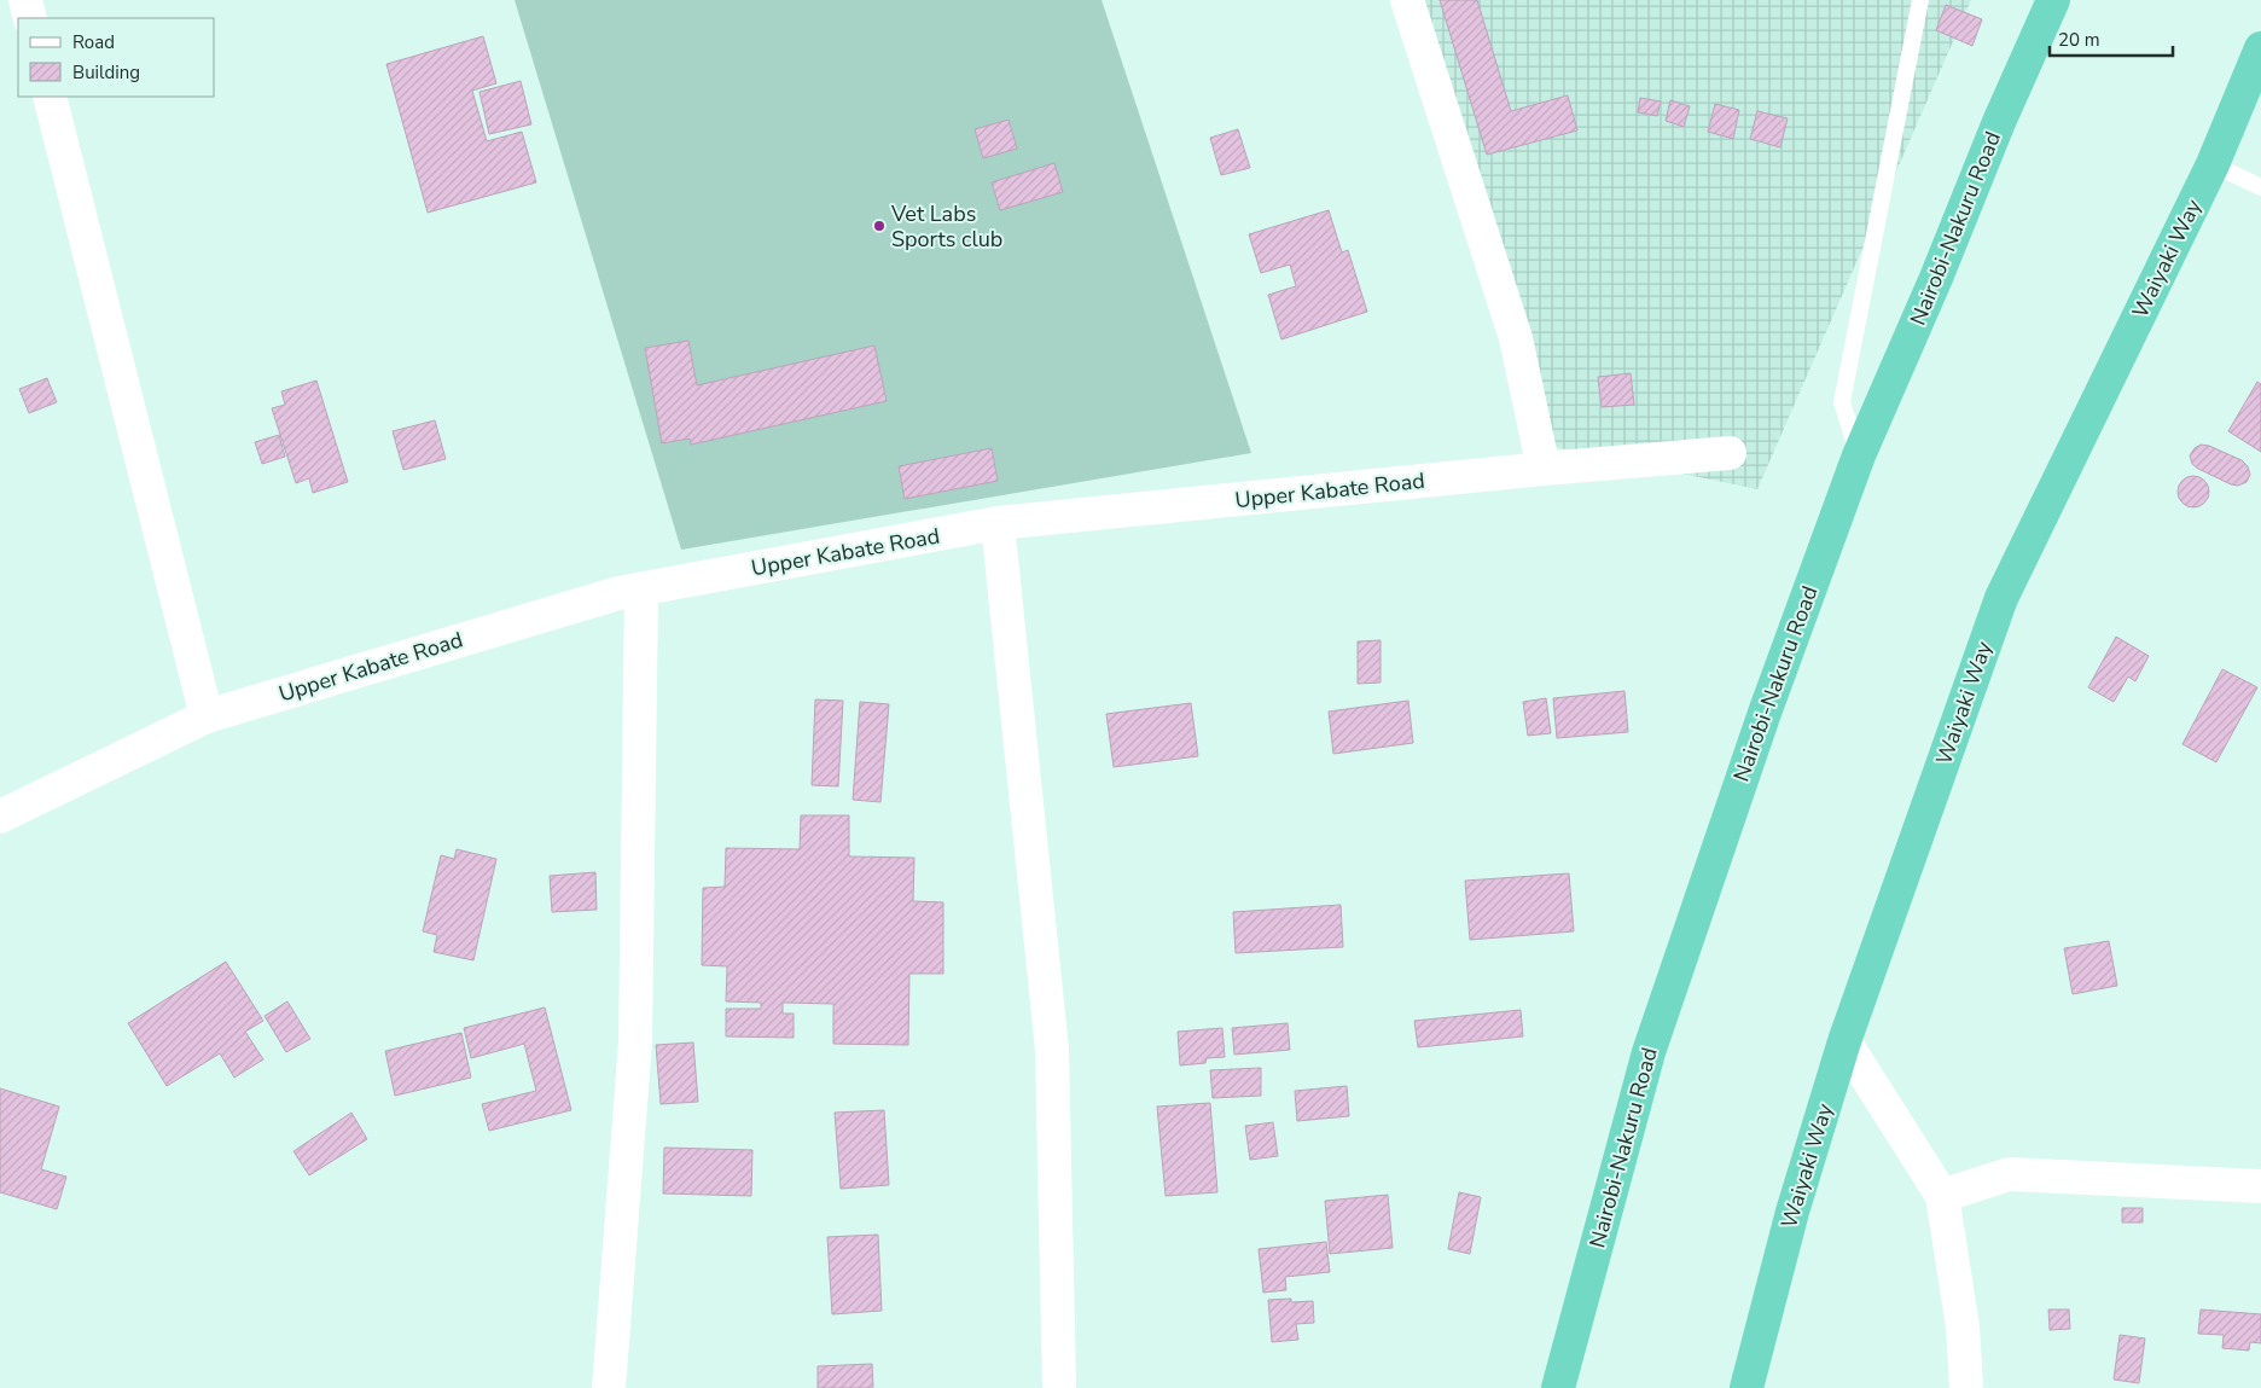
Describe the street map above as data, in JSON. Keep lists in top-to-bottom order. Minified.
{"streets":{"highway":["Nairobi-Nakuru Road","Waiyaki Way"],"street":["Upper Kabate Road"]},"places":["Vet Labs Sports club"],"legend":["Road","Building"],"scale_bar":"20 m"}
